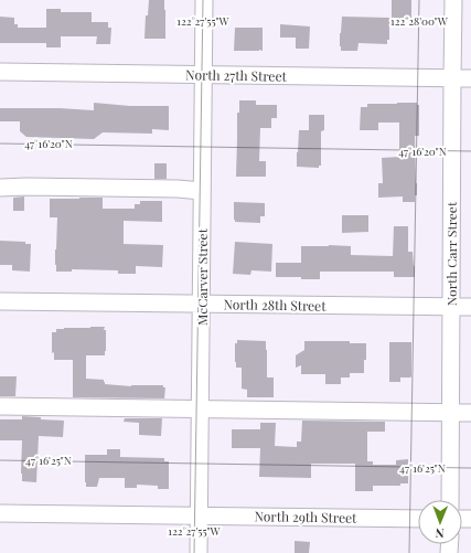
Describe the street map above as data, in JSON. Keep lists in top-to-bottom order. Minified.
{"streets":{"street":["North 27th Street","North Carr Street","McCarver Street","North 28th Street","North 29th Street"]},"crossings":[["North 27th Street","North Carr Street"],["North 27th Street","McCarver Street"],["North Carr Street","North 28th Street"],["McCarver Street","North 28th Street"],["McCarver Street","North 29th Street"]],"north":"bottom","coordinates":["122°27'55\"W","122°28'00\"W","47°16'20\"N","47°16'25\"N"]}
